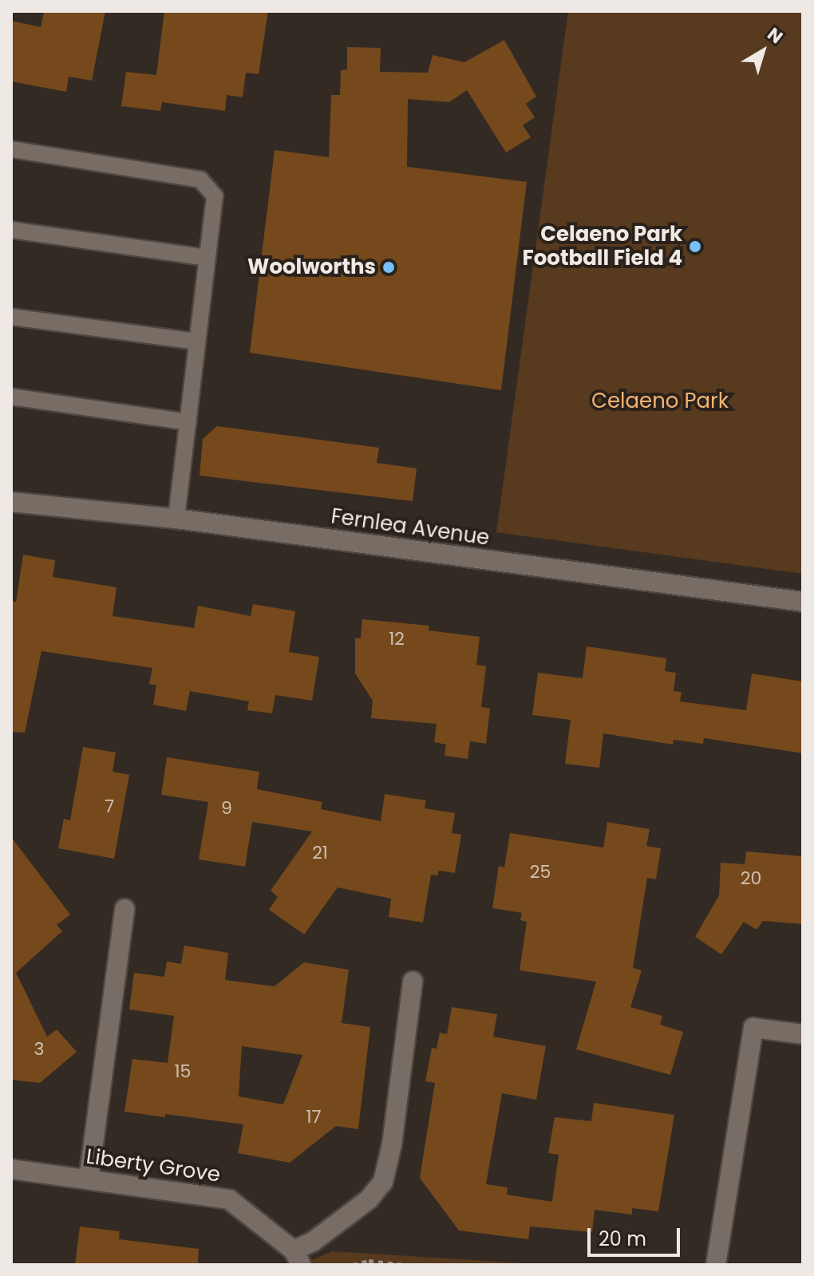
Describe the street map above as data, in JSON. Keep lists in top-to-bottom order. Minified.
{"streets":{"street":["Fernlea Avenue","Liberty Grove"]},"parks":["Celaeno Park"],"places":["Celaeno Park Football Field 4","Woolworths"],"house_numbers":["12","7","9","21","25","20","3","15","17"],"scale_bar":"20 m","north":"top right"}
